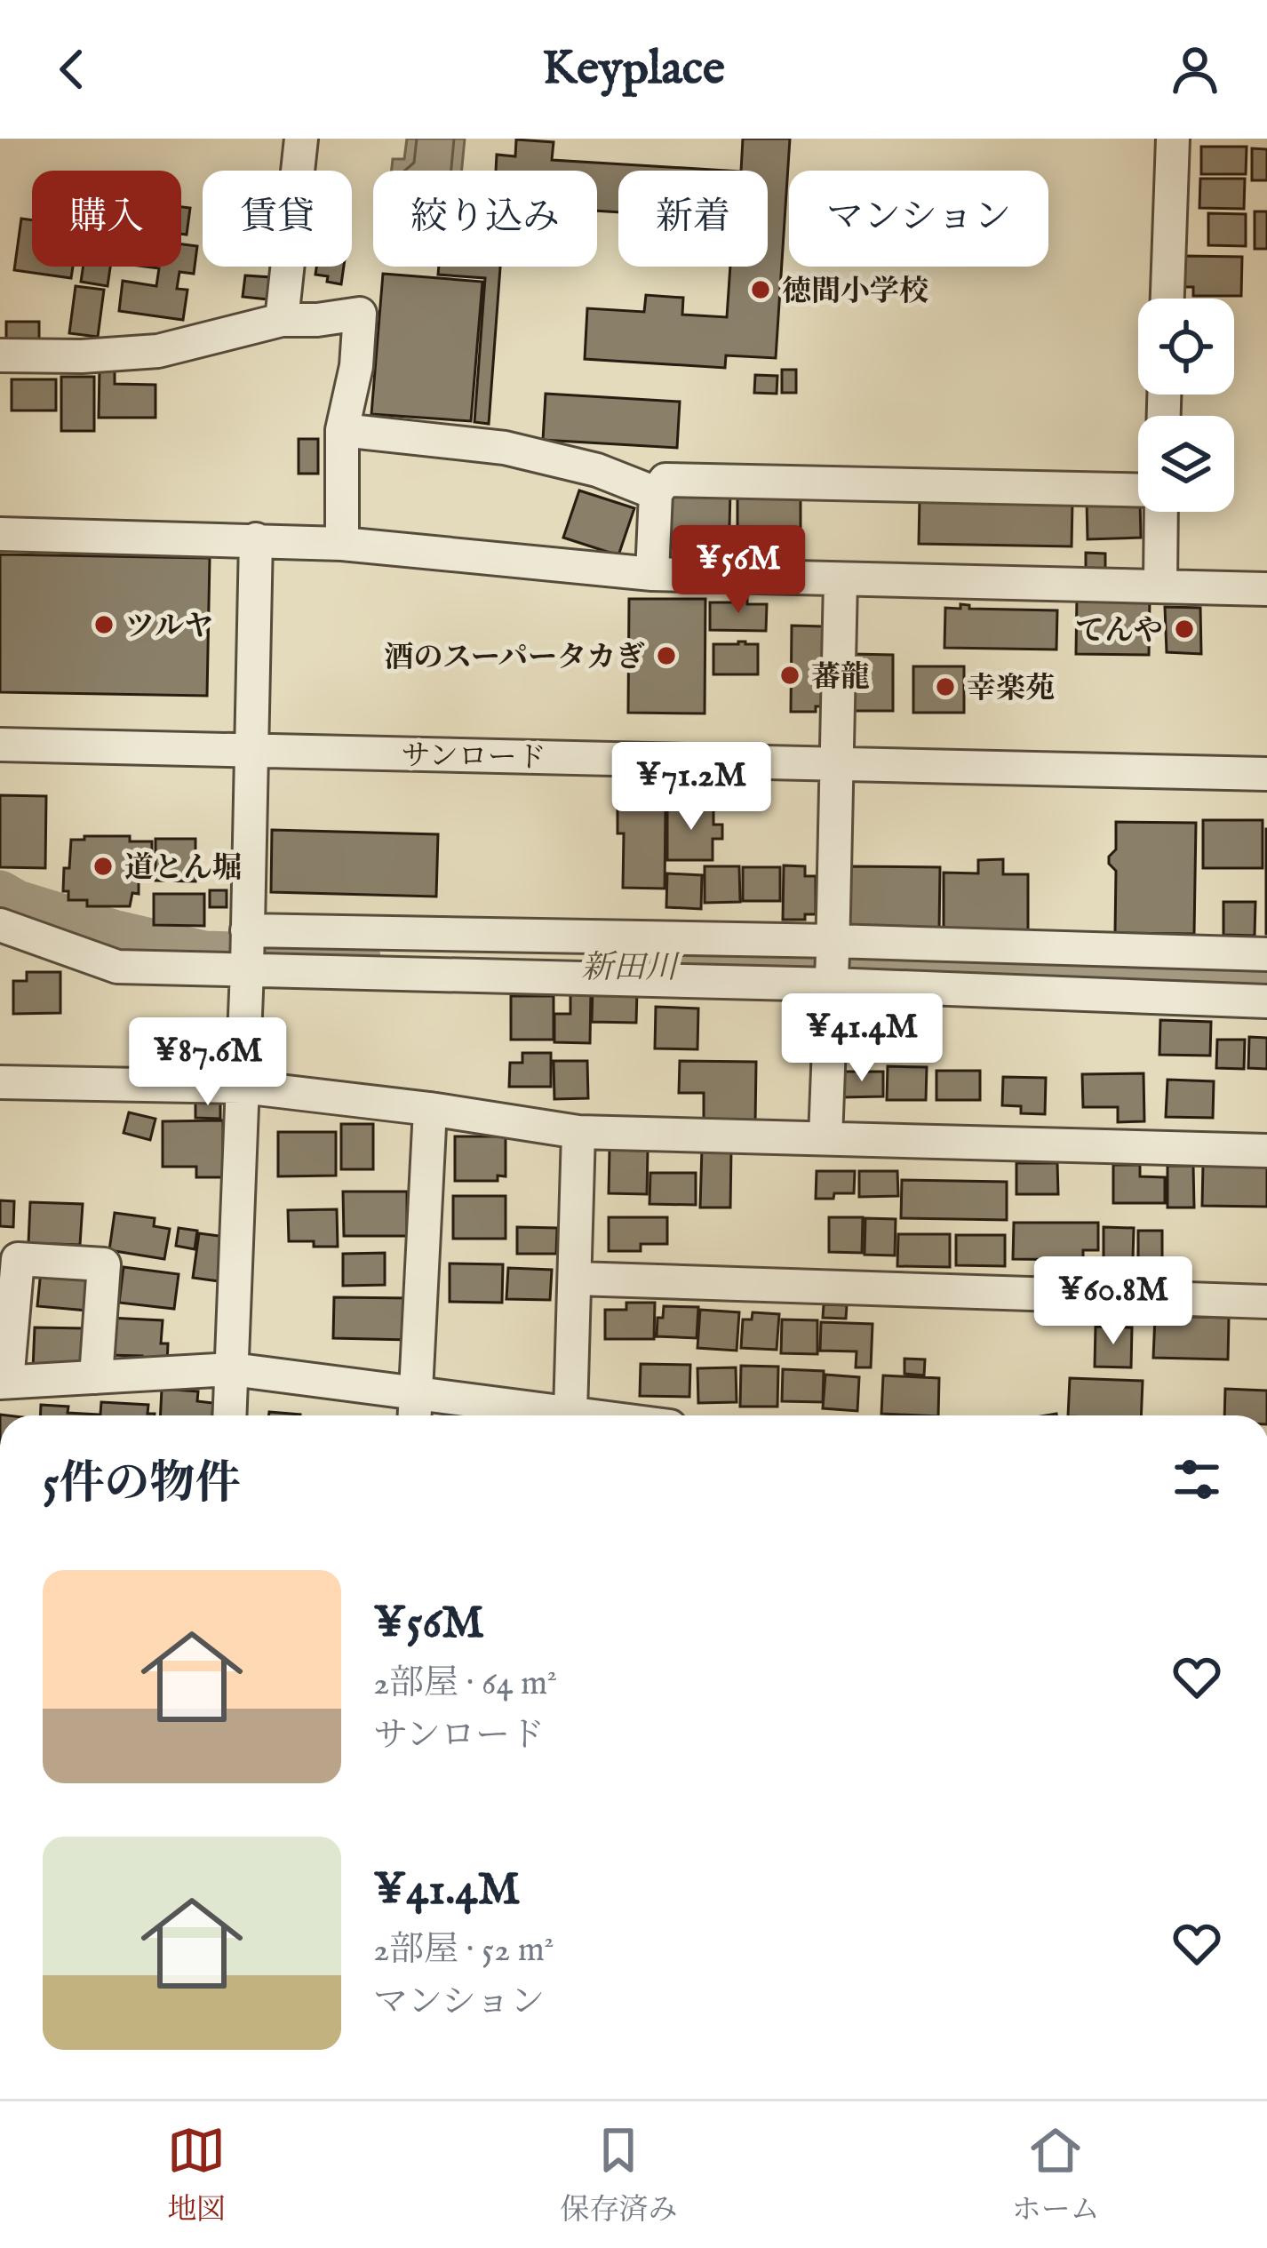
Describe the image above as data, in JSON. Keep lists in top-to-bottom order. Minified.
{"streets":{"street":["サンロード"]},"water":["新田川"],"places":["徳間小学校","ツルヤ","てんや","酒のスーパータカぎ","蕃龍","幸楽苑","道とん堀"],"page":{"header":"Keyplace","chip":["購入","賃貸","絞り込み","新着","マンション"],"price":["¥56M","¥71.2M","¥41.4M","¥87.6M","¥60.8M"],"heading":"5件の物件","list":[{"name":"¥56M","note":"2部屋 · 64 m² · サンロード"},{"name":"¥41.4M","note":"2部屋 · 52 m² · マンション"}],"tabs":["地図","保存済み","ホーム"]}}
